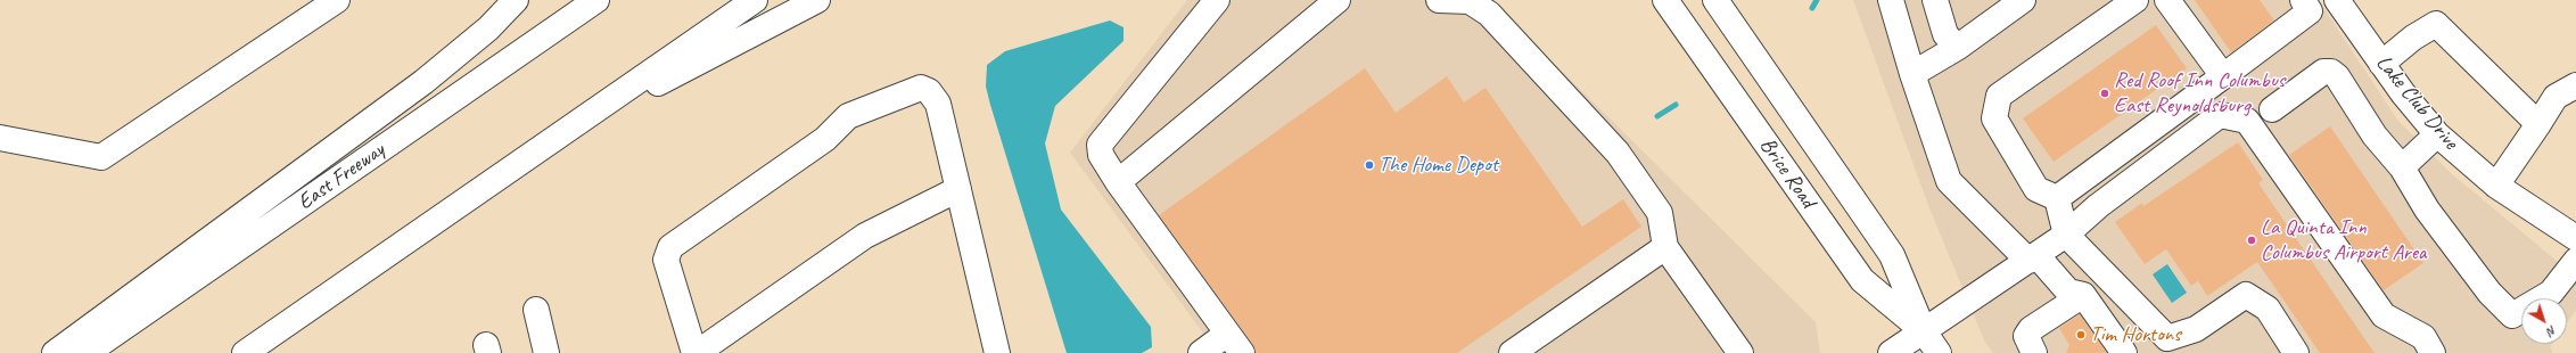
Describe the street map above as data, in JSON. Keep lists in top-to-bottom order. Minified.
{"streets":{"main road":["Lake Club Drive","Brice Road","East Freeway"]},"places":["Red Roof Inn Columbus East Reynoldsburg","The Home Depot","La Quinta Inn Columbus Airport Area","Tim Hortons"],"north":"bottom right"}
